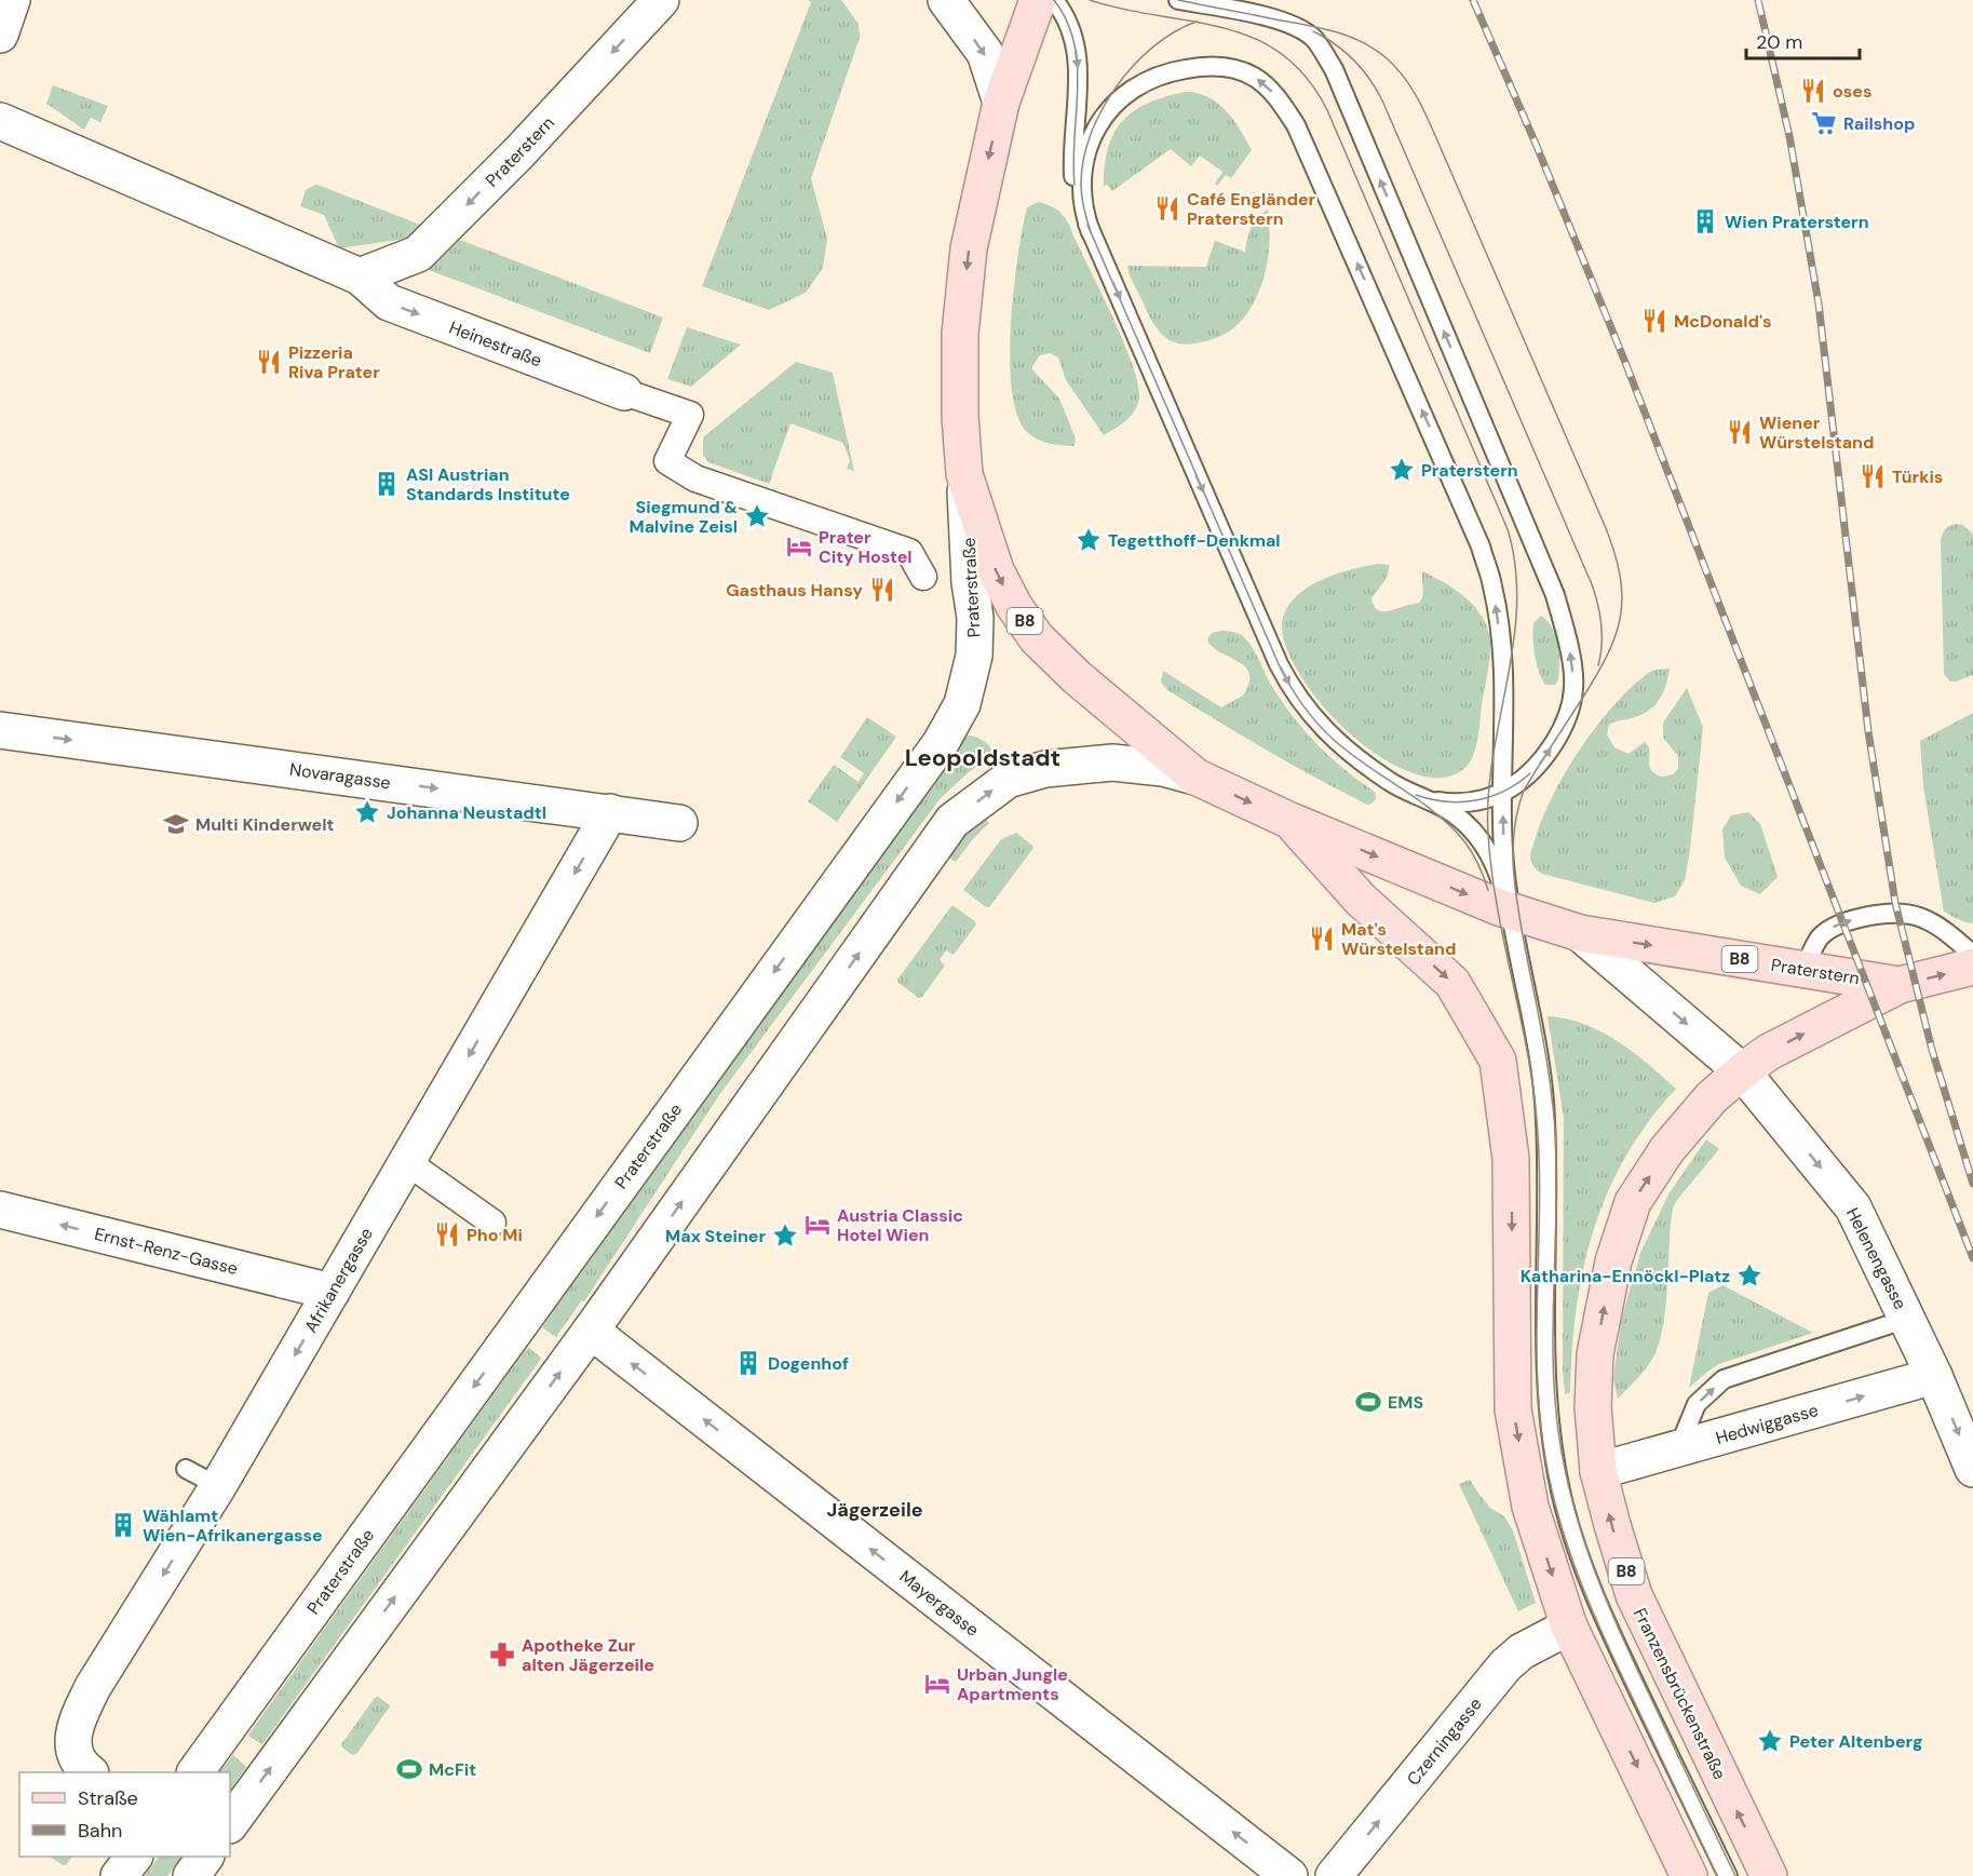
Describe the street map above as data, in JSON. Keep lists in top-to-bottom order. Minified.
{"streets":{"main road":["Praterstern","B8","Franzensbrückenstraße"],"street":["Heinestraße","Praterstraße","Novaragasse","Ernst-Renz-Gasse","Helenengasse","Afrikanergasse","Hedwiggasse","Mayergasse","Czerningasse"]},"crossings":[["Praterstern","Heinestraße"],["Praterstern","Praterstraße"],["Praterstern","B8"],["Praterstern","Helenengasse"],["Praterstern","Franzensbrückenstraße"],["B8","Czerningasse"],["Novaragasse","Afrikanergasse"],["Ernst-Renz-Gasse","Afrikanergasse"],["Helenengasse","Hedwiggasse"],["Helenengasse","Franzensbrückenstraße"],["Hedwiggasse","Franzensbrückenstraße"]],"one_way":["Novaragasse","Ernst-Renz-Gasse","Helenengasse","Hedwiggasse","Mayergasse","Franzensbrückenstraße","Czerningasse"],"districts":["Leopoldstadt","Jägerzeile"],"places":{"restaurant":["oses","Café Engländer Praterstern","McDonald's","Pizzeria Riva Prater","Wiener Würstelstand","Türkis","Gasthaus Hansy","Mat's Würstelstand","Pho Mi"],"supermarket":["Railshop"],"building":["Wien Praterstern","ASI Austrian Standards Institute","Dogenhof","Wählamt Wien-Afrikanergasse"],"place":["Praterstern","Siegmund & Malvine Zeisl","Tegetthoff-Denkmal","Johanna Neustadtl","Max Steiner","Katharina-Ennöckl-Platz","Peter Altenberg"],"hotel":["Prater City Hostel","Austria Classic Hotel Wien","Urban Jungle Apartments"],"school or university":["Multi Kinderwelt"],"sports":["EMS","McFit"],"pharmacy":["Apotheke Zur alten Jägerzeile"]},"legend":["Straße","Bahn"],"scale_bar":"20 m"}
